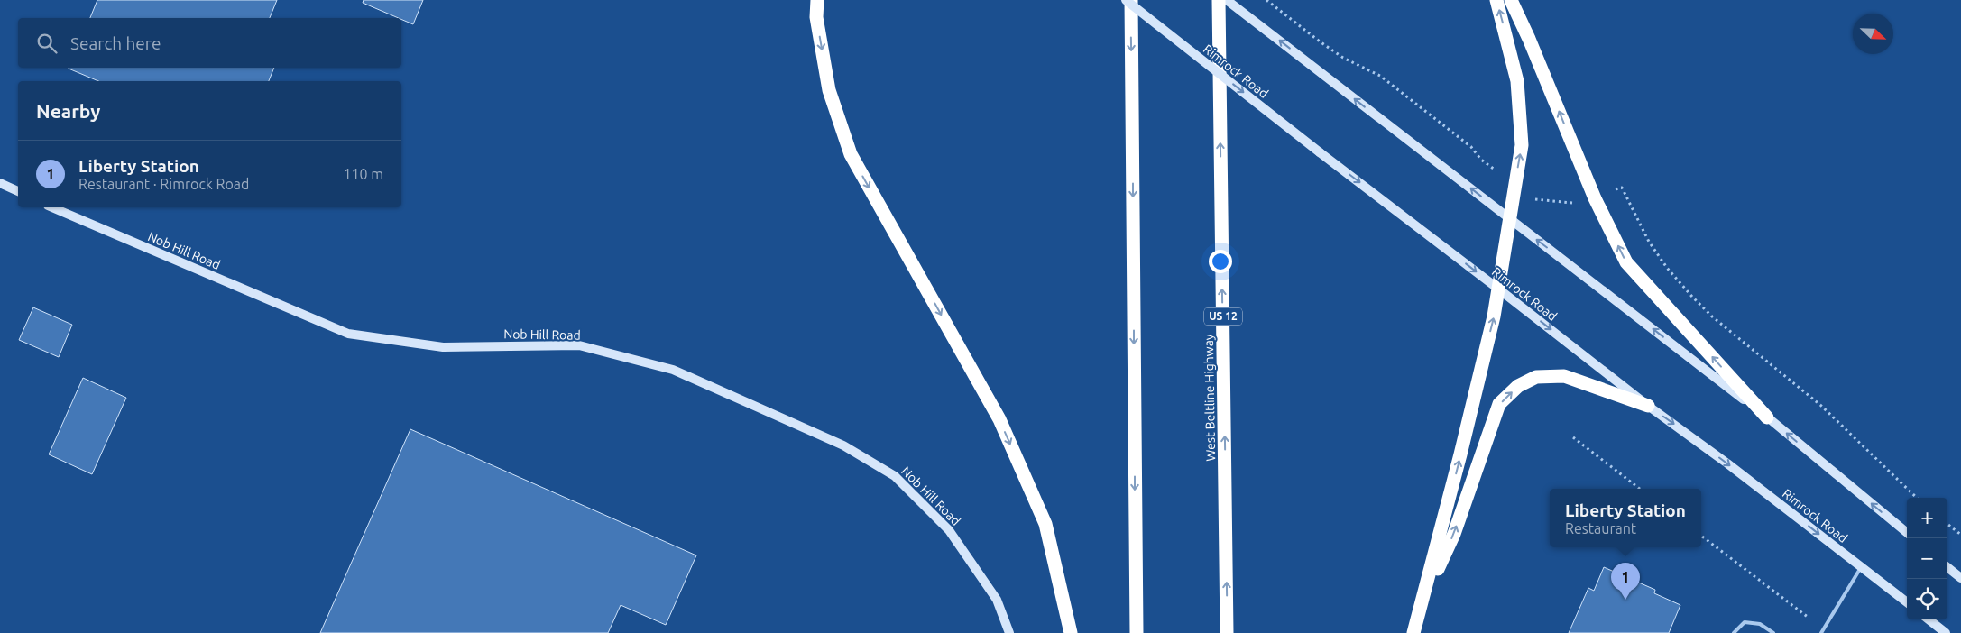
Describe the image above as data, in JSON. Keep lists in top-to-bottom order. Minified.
{"streets":{"highway":["US 12","West Beltline Highway"],"main road":["Rimrock Road","Nob Hill Road"]},"north":"bottom right","page":{"search":"Search here","heading":"Nearby","list":[{"mark":"1","name":"Liberty Station","note":"Restaurant · Rimrock Road","value":"110 m"}],"popup":["Liberty Station","Restaurant"],"map_buttons":["+","−"],"pins":"1"}}
